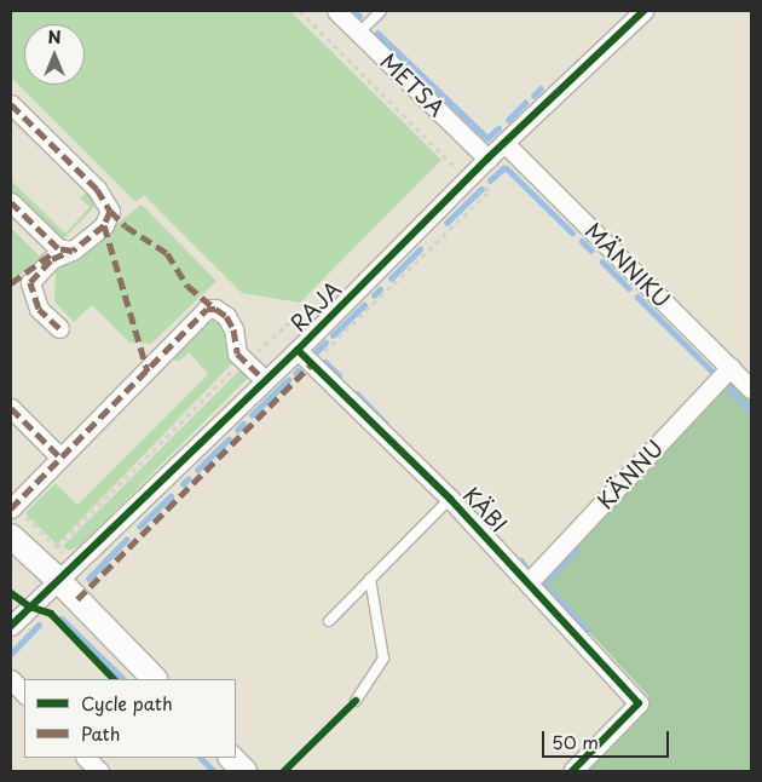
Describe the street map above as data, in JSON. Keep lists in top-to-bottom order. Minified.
{"streets":{"street":["METSA","MÄNNIKU","RAJA","KÄNNU","KÄBI"]},"crossings":[["METSA","RAJA"],["MÄNNIKU","RAJA"],["MÄNNIKU","KÄNNU"],["RAJA","KÄBI"],["KÄNNU","KÄBI"]],"legend":["Cycle path","Path"],"scale_bar":"50 m","north":"top"}
